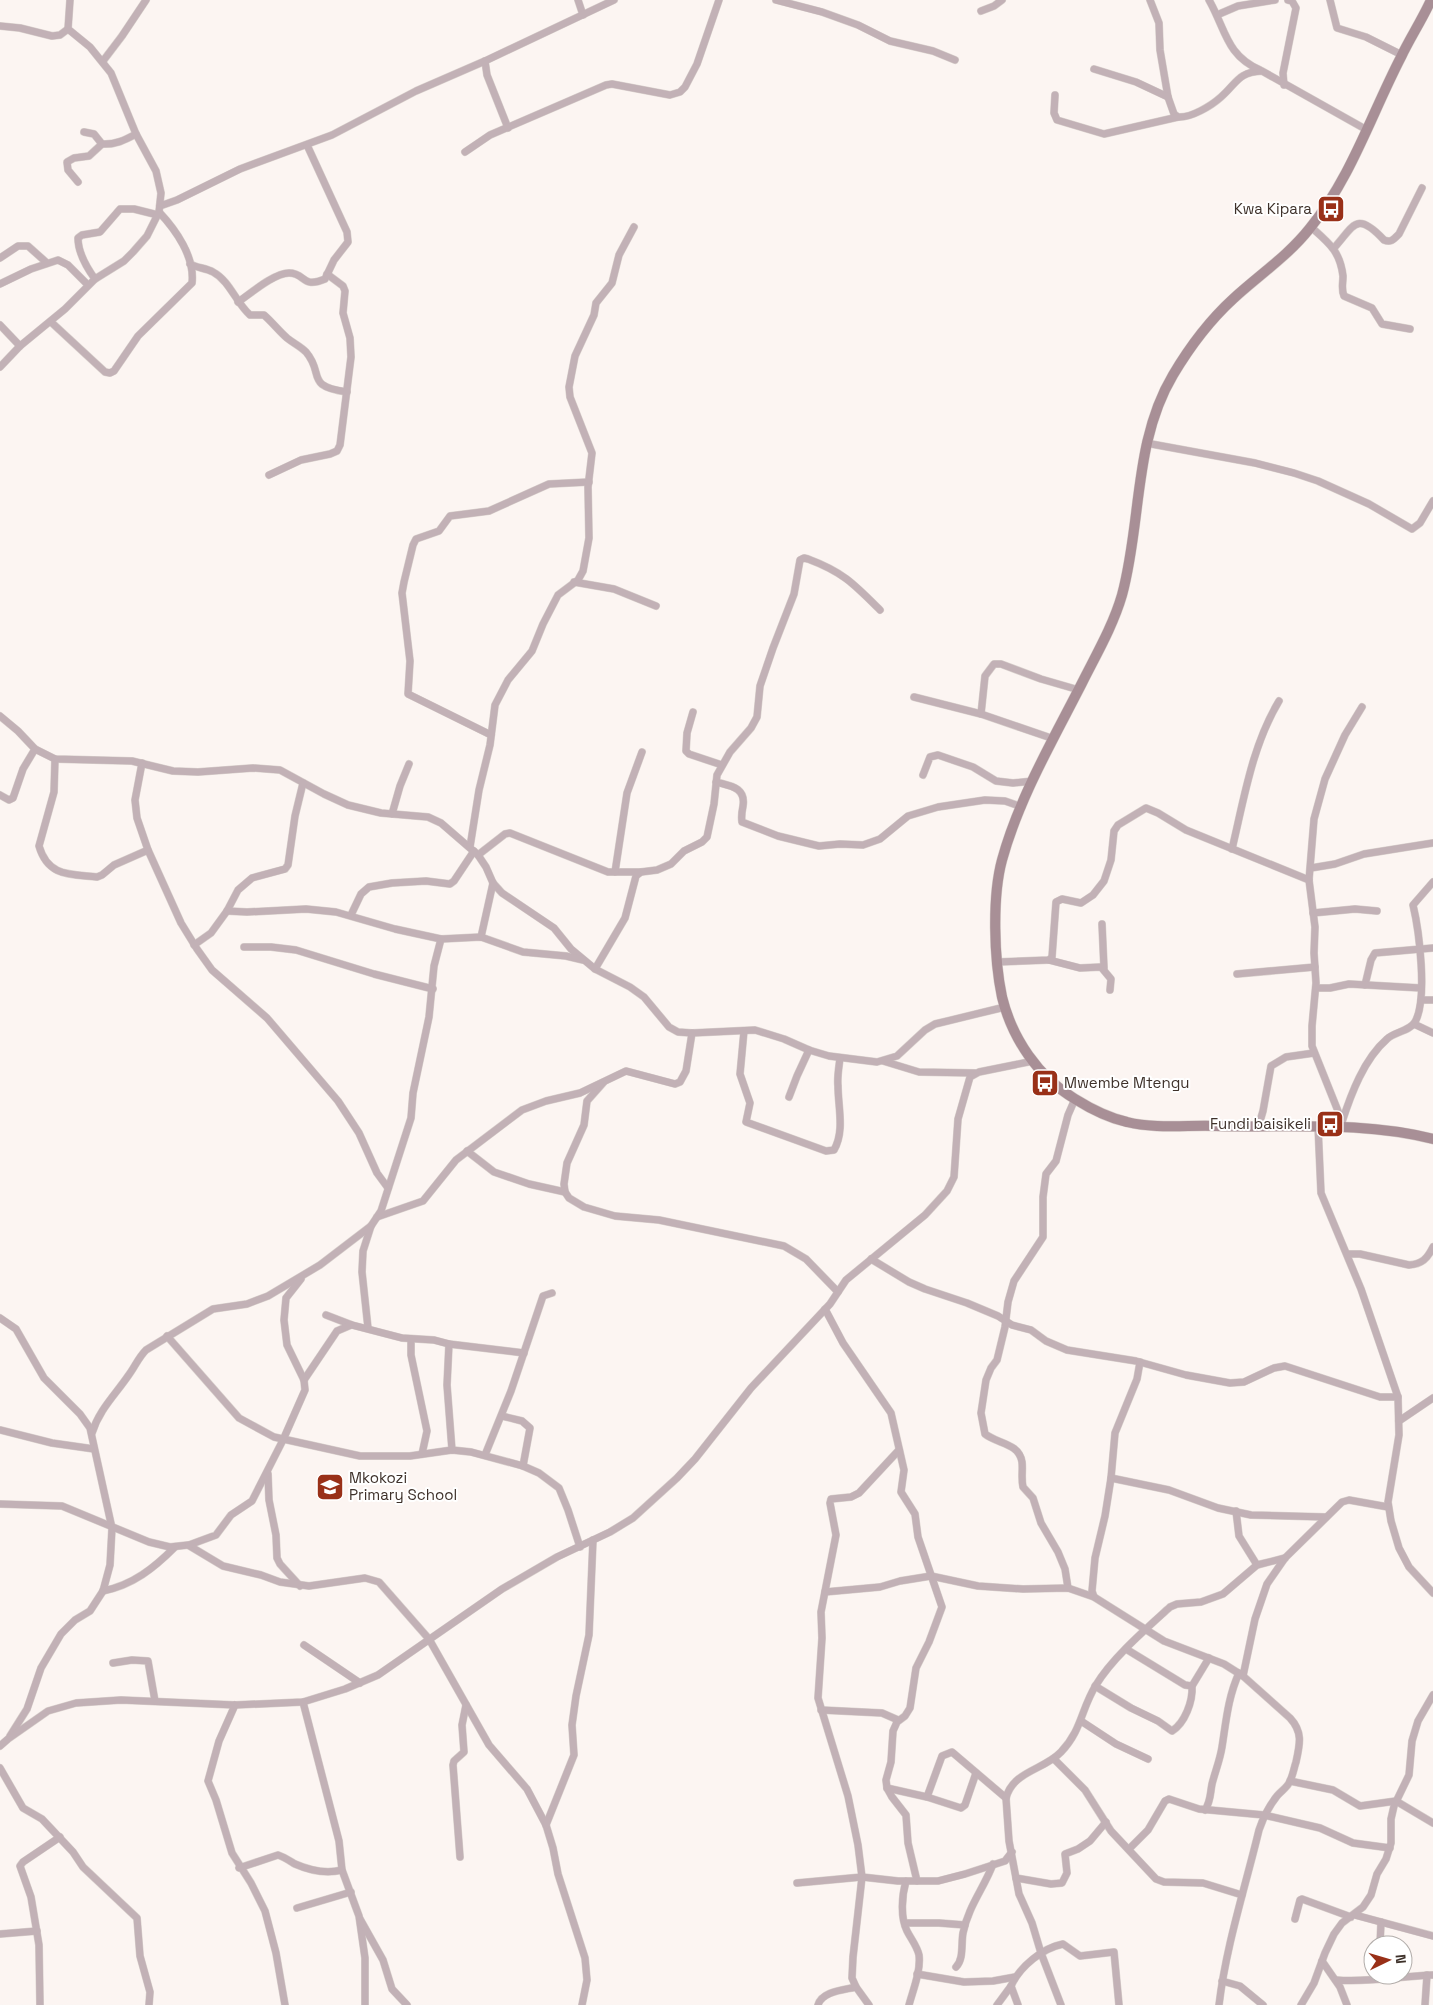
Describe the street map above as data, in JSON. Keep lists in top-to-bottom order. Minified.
{"places":{"bus stop":["Kwa Kipara","Mwembe Mtengu","Fundi baisikeli"],"school or university":["Mkokozi Primary School"]},"north":"right"}
